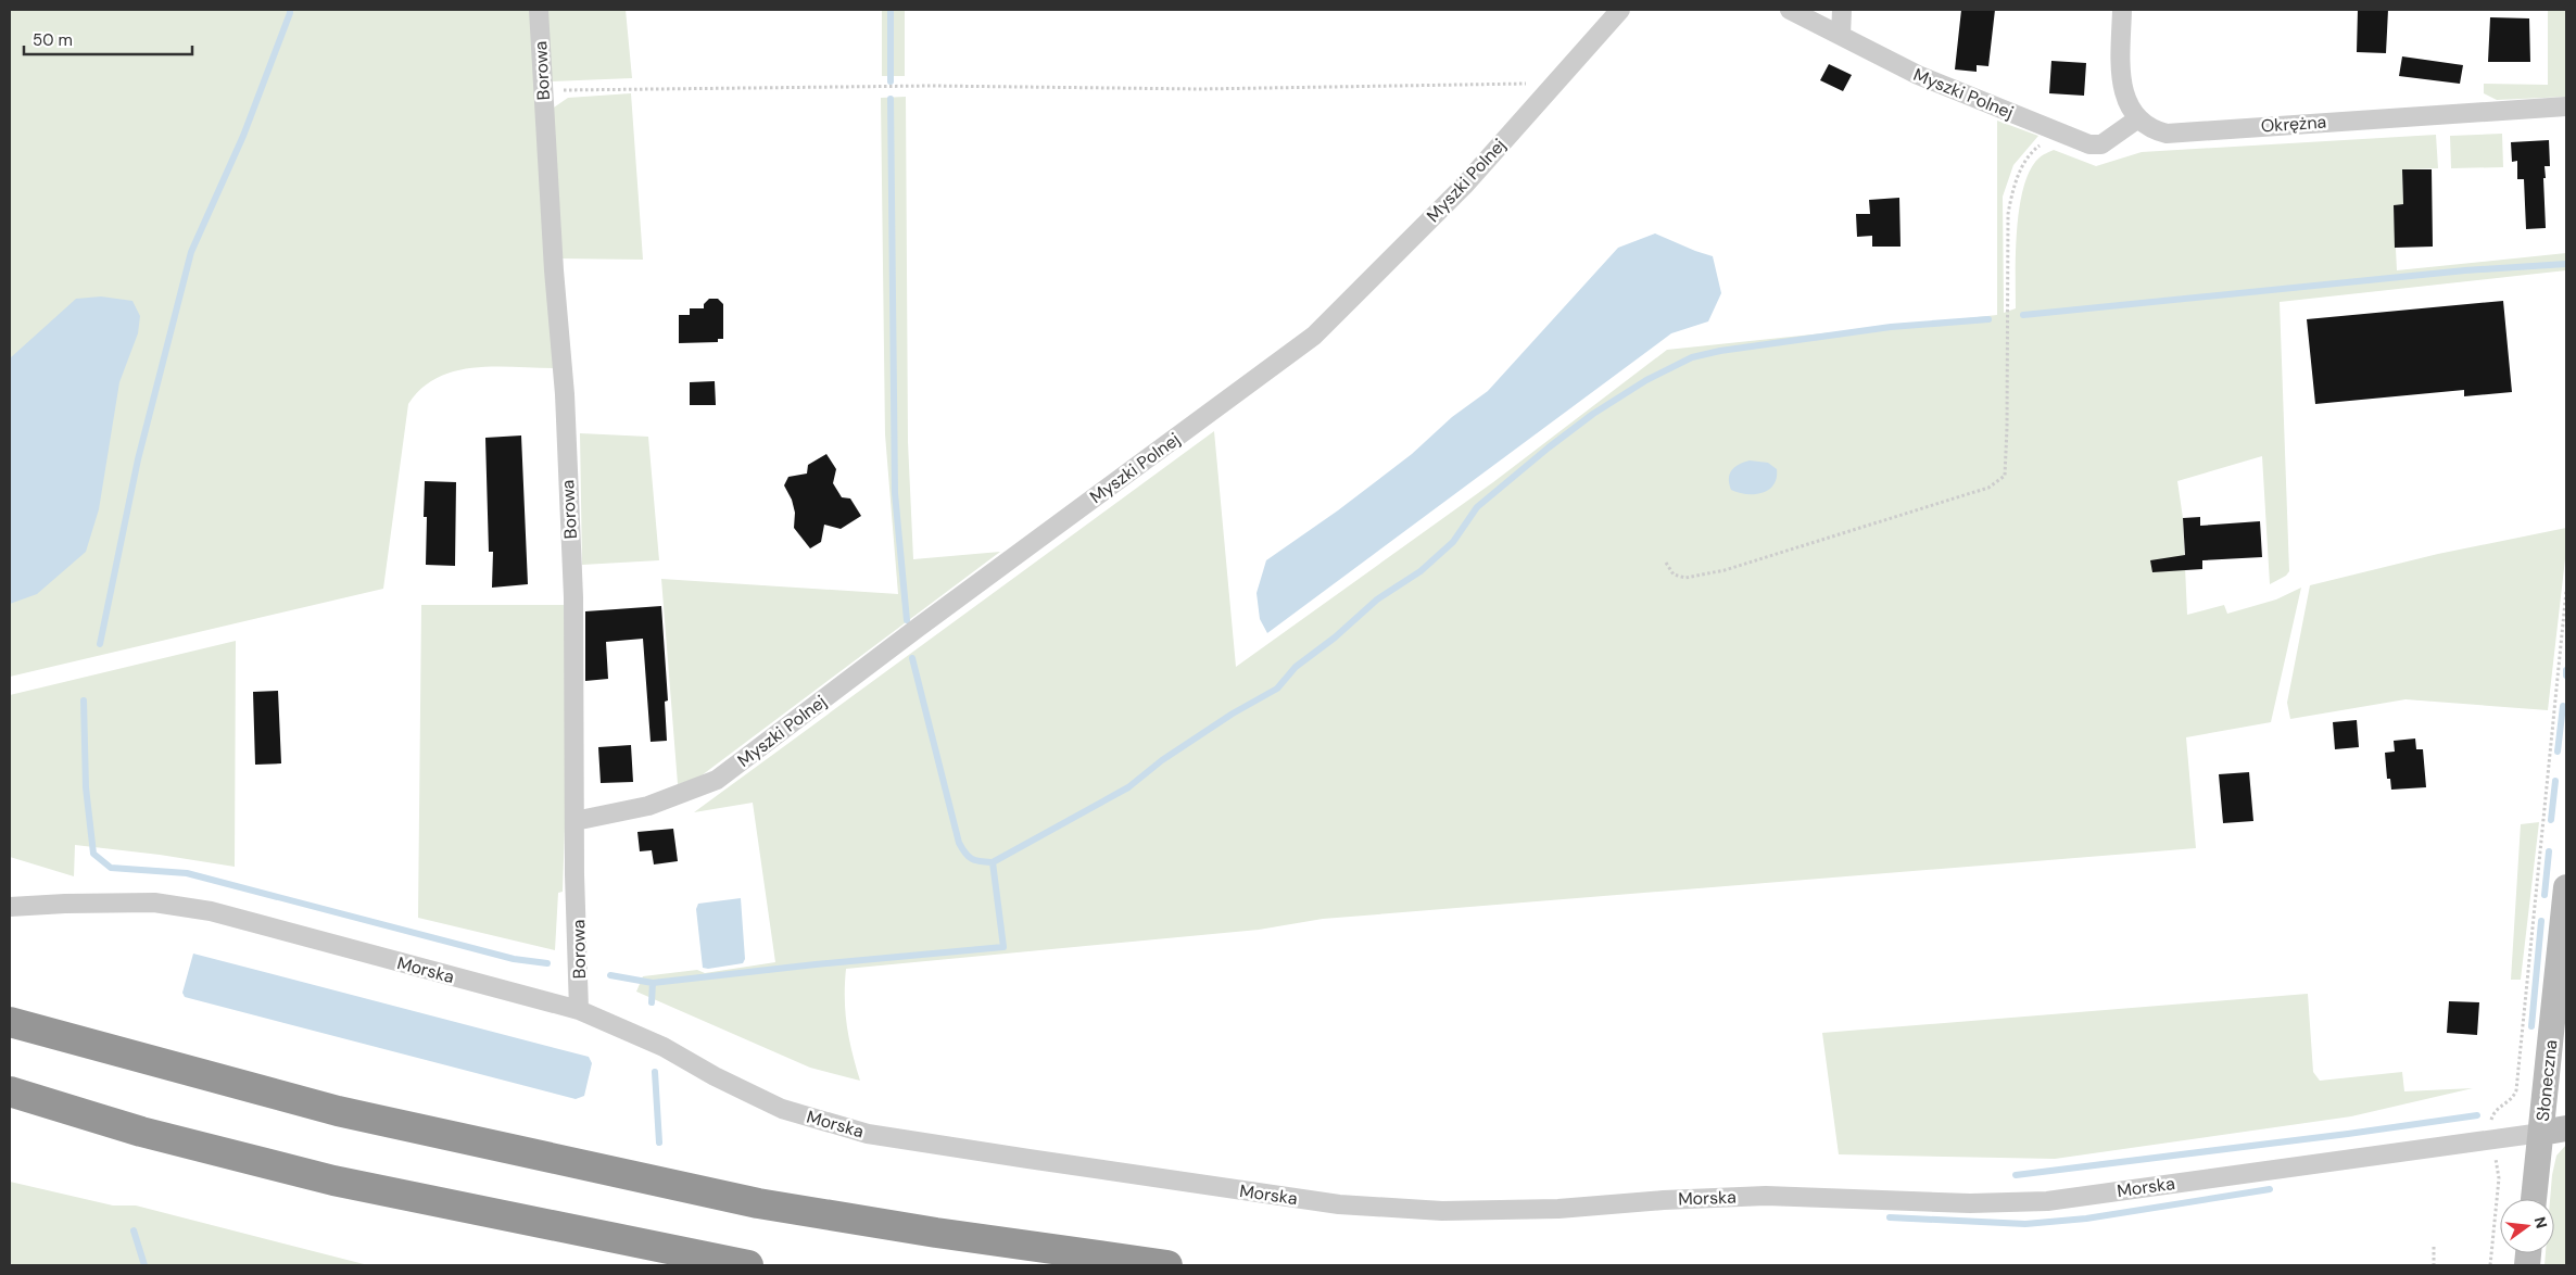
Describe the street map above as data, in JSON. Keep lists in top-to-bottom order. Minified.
{"streets":{"main road":["Morska","Słoneczna"],"street":["Borowa","Myszki Polnej","Okrężna"]},"crossings":[["Borowa","Myszki Polnej"],["Borowa","Morska"],["Myszki Polnej","Okrężna"],["Morska","Słoneczna"]],"scale_bar":"50 m","north":"right"}
